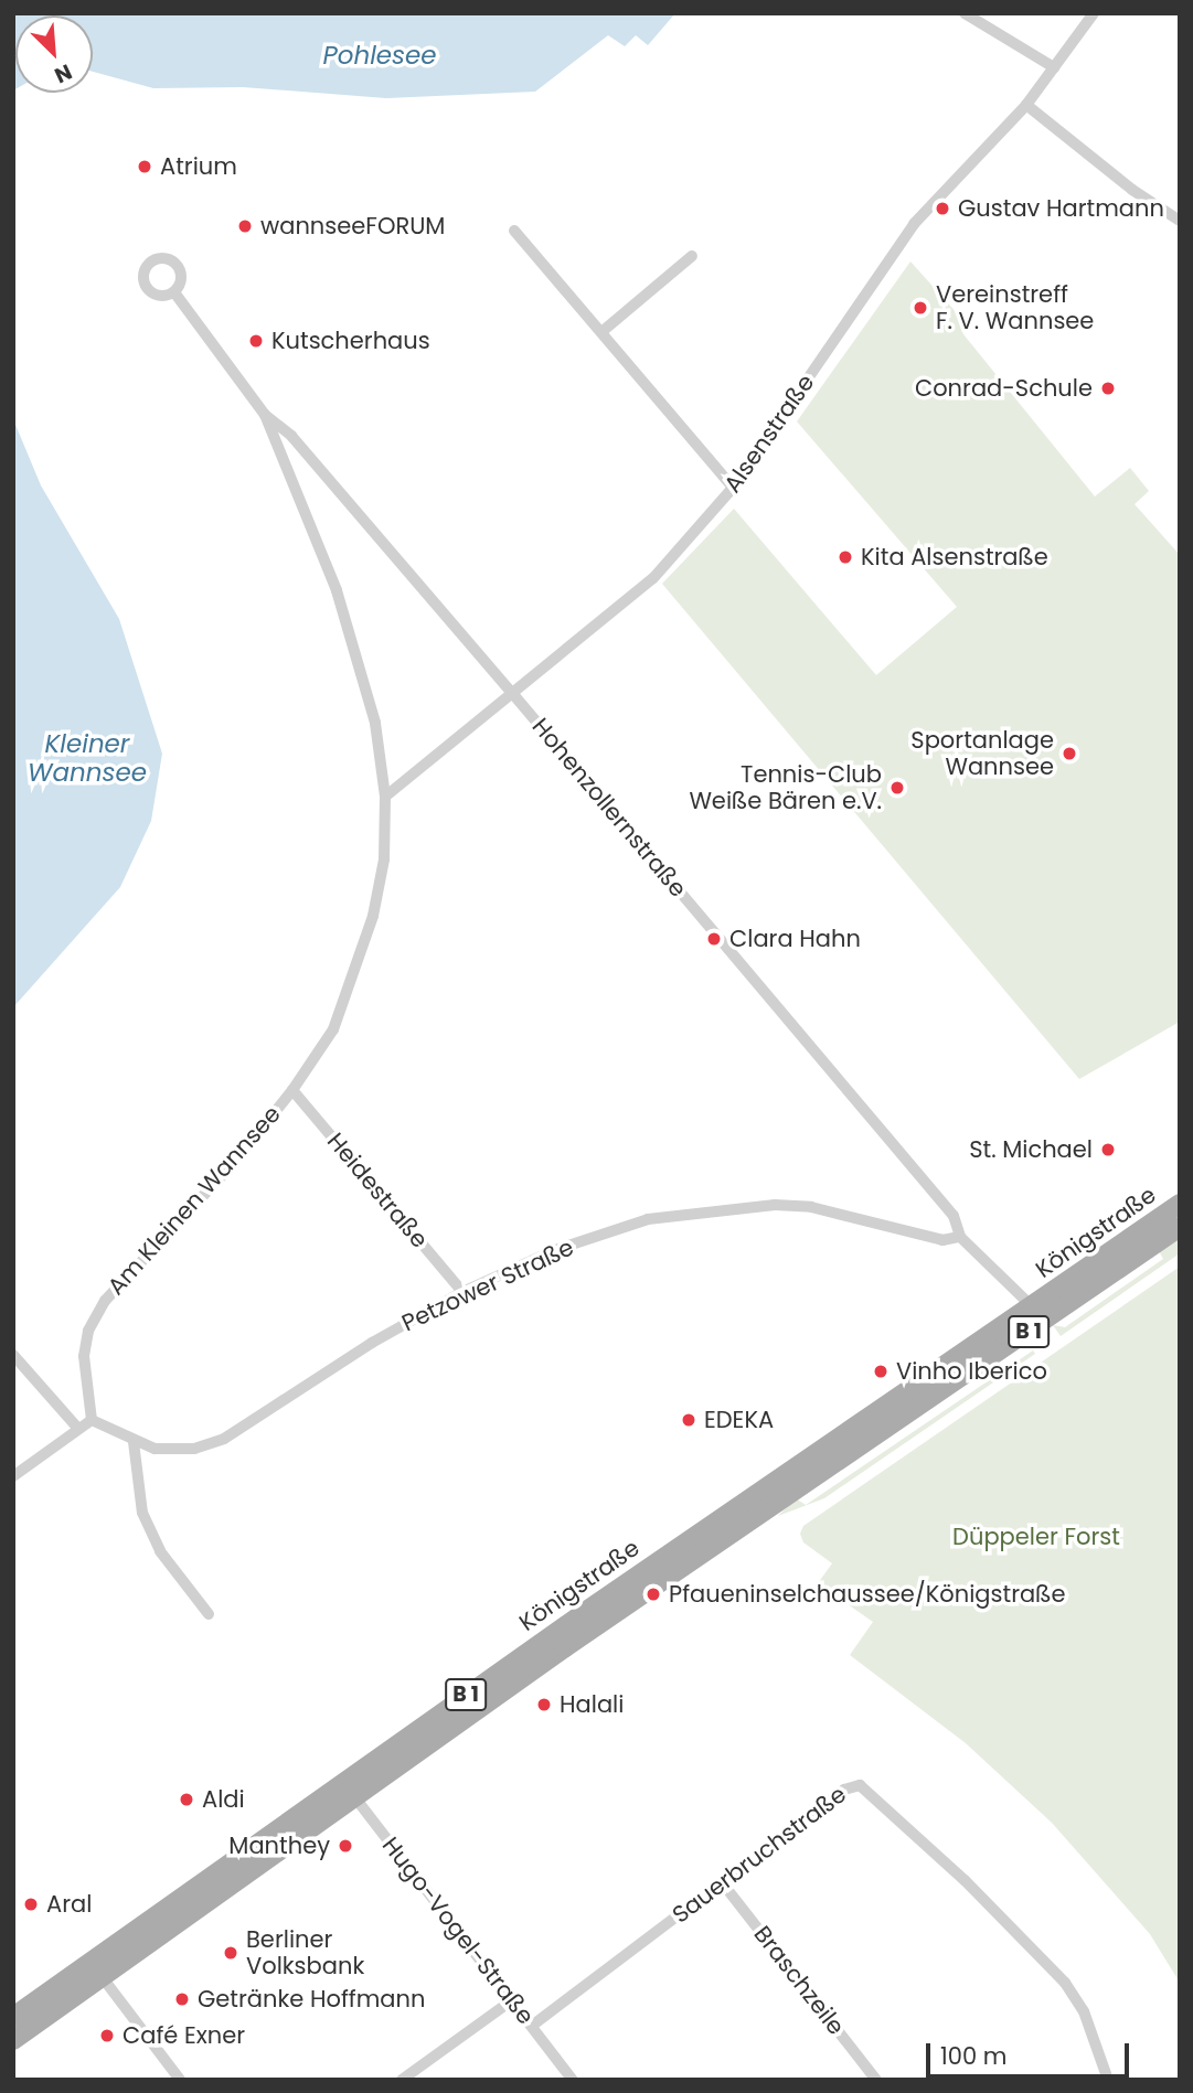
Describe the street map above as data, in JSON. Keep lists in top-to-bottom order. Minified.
{"streets":{"main road":["Königstraße","B 1"],"street":["Alsenstraße","Hohenzollernstraße","Heidestraße","Am Kleinen Wannsee","Petzower Straße","Sauerbruchstraße","Hugo-Vogel-Straße","Braschzeile"]},"crossings":[["Alsenstraße","Hohenzollernstraße"],["Alsenstraße","Am Kleinen Wannsee"],["Hohenzollernstraße","Am Kleinen Wannsee"],["Hohenzollernstraße","Königstraße"],["Hohenzollernstraße","Petzower Straße"],["Heidestraße","Am Kleinen Wannsee"],["Heidestraße","Petzower Straße"],["Am Kleinen Wannsee","Petzower Straße"],["Königstraße","Hugo-Vogel-Straße"],["Sauerbruchstraße","Hugo-Vogel-Straße"],["Sauerbruchstraße","Braschzeile"]],"water":["Pohlesee","Kleiner Wannsee"],"parks":["Düppeler Forst"],"places":["Atrium","Gustav Hartmann","wannseeFORUM","Vereinstreff F. V. Wannsee","Kutscherhaus","Conrad-Schule","Kita Alsenstraße","Sportanlage Wannsee","Tennis-Club Weiße Bären e.V.","Clara Hahn","St. Michael","Vinho Iberico","EDEKA","Pfaueninselchaussee/Königstraße","Halali","Aldi","Manthey","Aral","Berliner Volksbank","Getränke Hoffmann","Café Exner"],"scale_bar":"100 m","north":"bottom right"}
